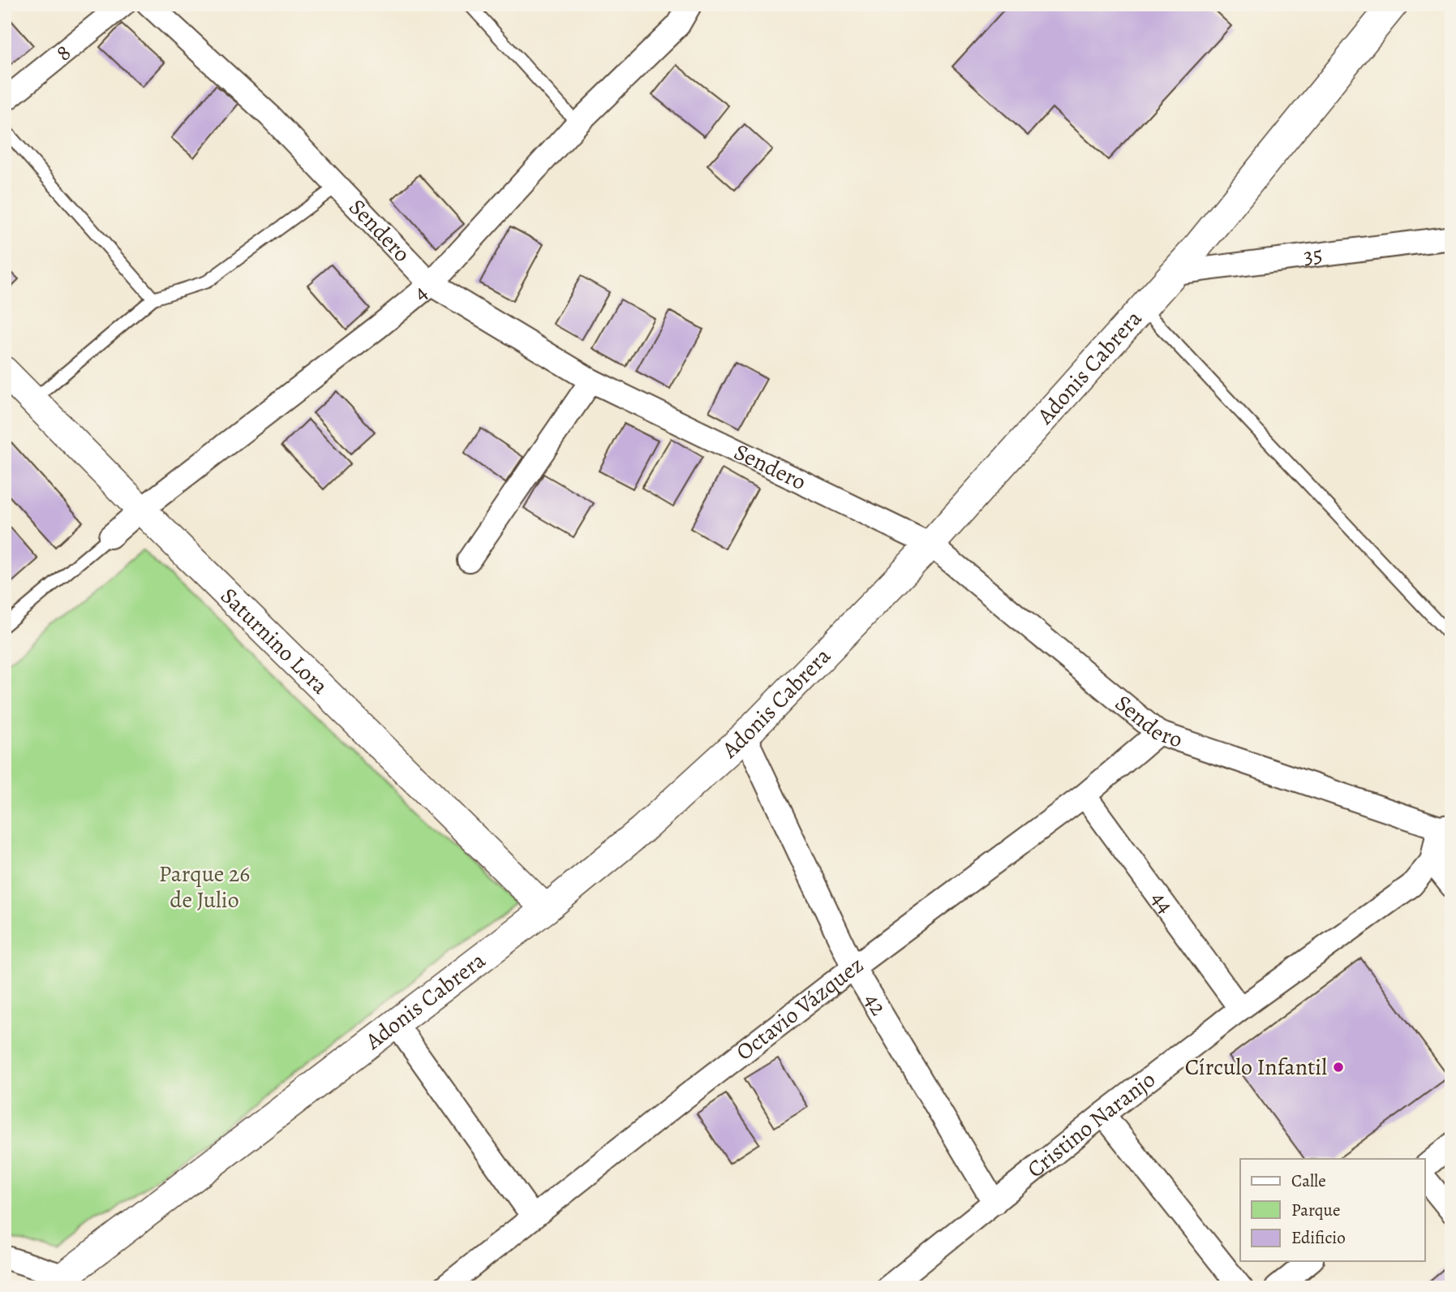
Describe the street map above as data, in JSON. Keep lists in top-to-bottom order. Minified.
{"streets":{"street":["8","Sendero","35","4","Adonis Cabrera","Saturnino Lora","44","42","Octavio Vázquez","Cristino Naranjo"]},"crossings":[["Sendero","4"],["Sendero","Adonis Cabrera"],["Sendero","Octavio Vázquez"],["Sendero","Cristino Naranjo"],["35","Adonis Cabrera"],["4","Saturnino Lora"],["Adonis Cabrera","Saturnino Lora"],["Adonis Cabrera","42"],["44","Octavio Vázquez"],["44","Cristino Naranjo"],["42","Octavio Vázquez"],["42","Cristino Naranjo"]],"parks":["Parque 26 de Julio"],"places":["Círculo Infantil"],"legend":["Calle","Parque","Edificio"]}
